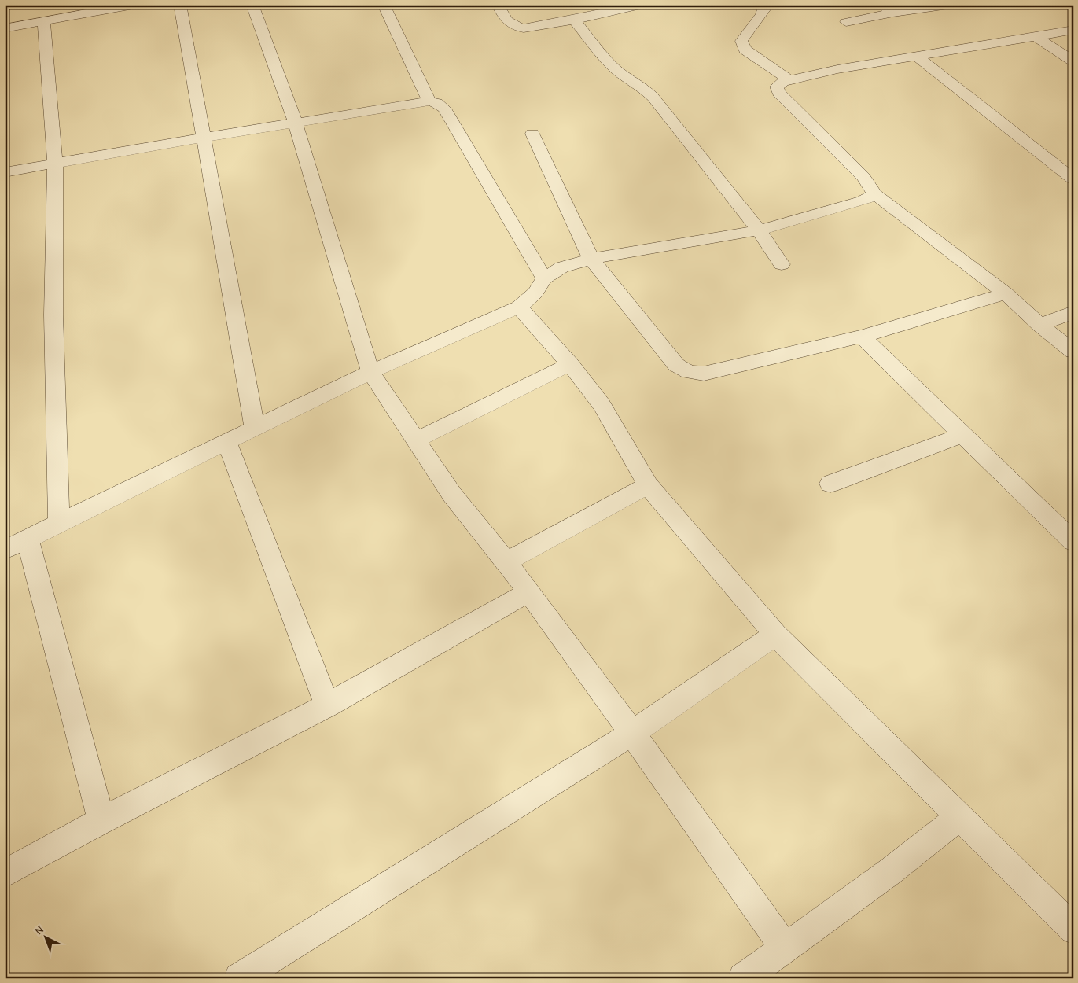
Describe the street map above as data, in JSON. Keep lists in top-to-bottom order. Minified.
{"north":"top left"}
